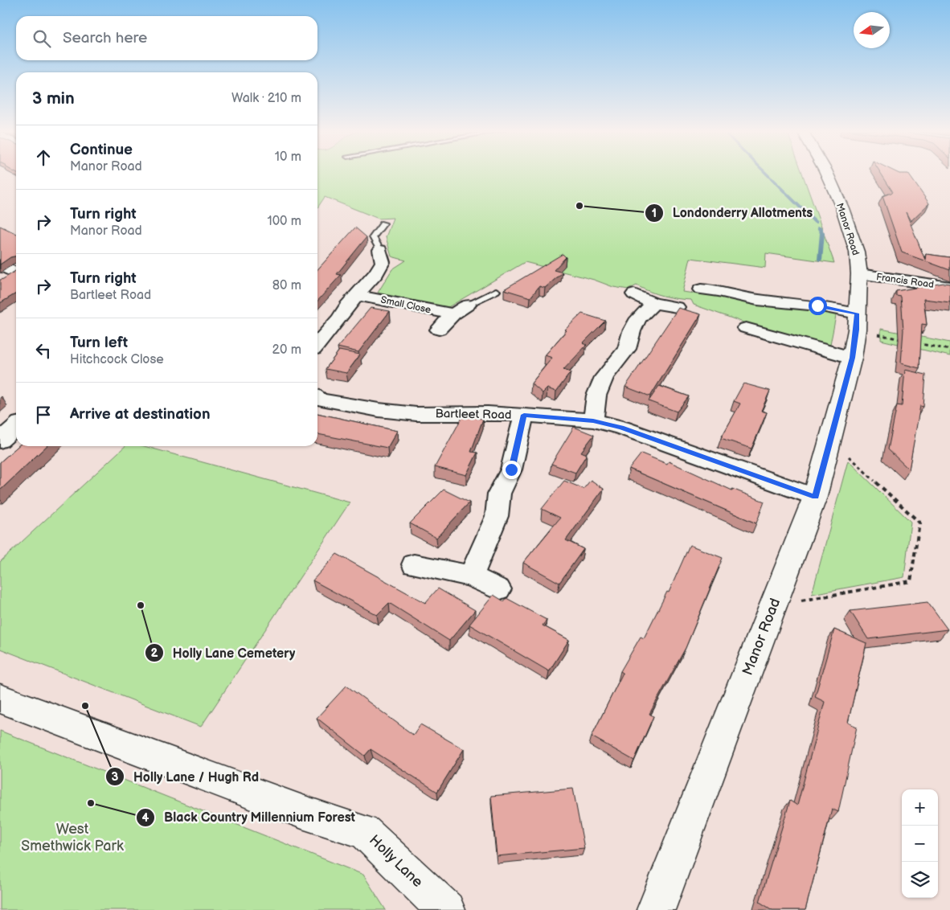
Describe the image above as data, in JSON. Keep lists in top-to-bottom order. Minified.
{"streets":{"street":["Manor Road","Francis Road","Small Close","Bartleet Road","Holly Lane"]},"crossings":[["Manor Road","Francis Road"],["Manor Road","Bartleet Road"]],"parks":["West Smethwick Park"],"places":["Londonderry Allotments","Holly Lane Cemetery","Holly Lane / Hugh Rd","Black Country Millennium Forest"],"north":"left","page":{"search":"Search here","heading":["3 min","Walk · 210 m"],"list":[["Continue","Manor Road","10 m"],["Turn right","Manor Road","100 m"],["Turn right","Bartleet Road","80 m"],["Turn left","Hitchcock Close","20 m"],"Arrive at destination"],"map_buttons":["+","−"]}}
